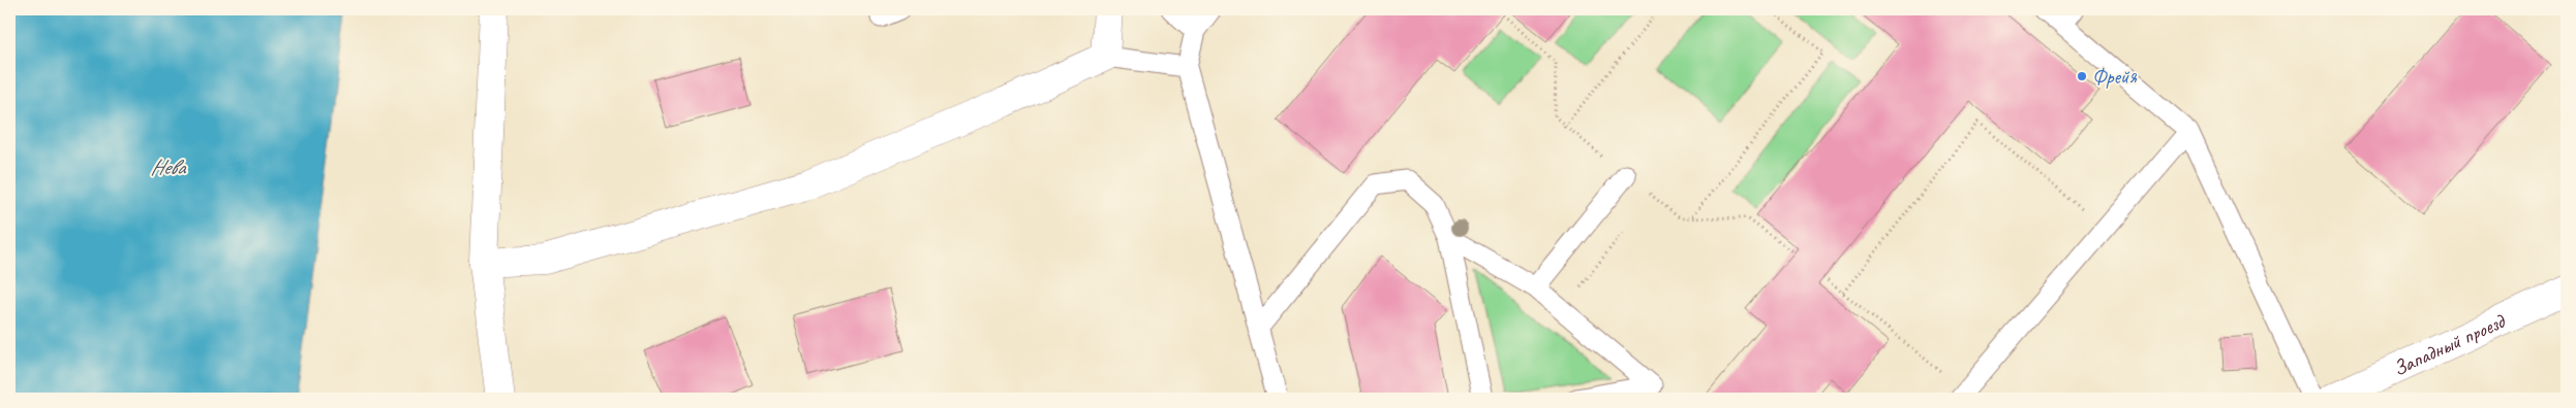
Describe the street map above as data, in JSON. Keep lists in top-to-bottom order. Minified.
{"streets":{"street":["Западный проезд"]},"water":["Нева"],"places":["Фрейя"]}
